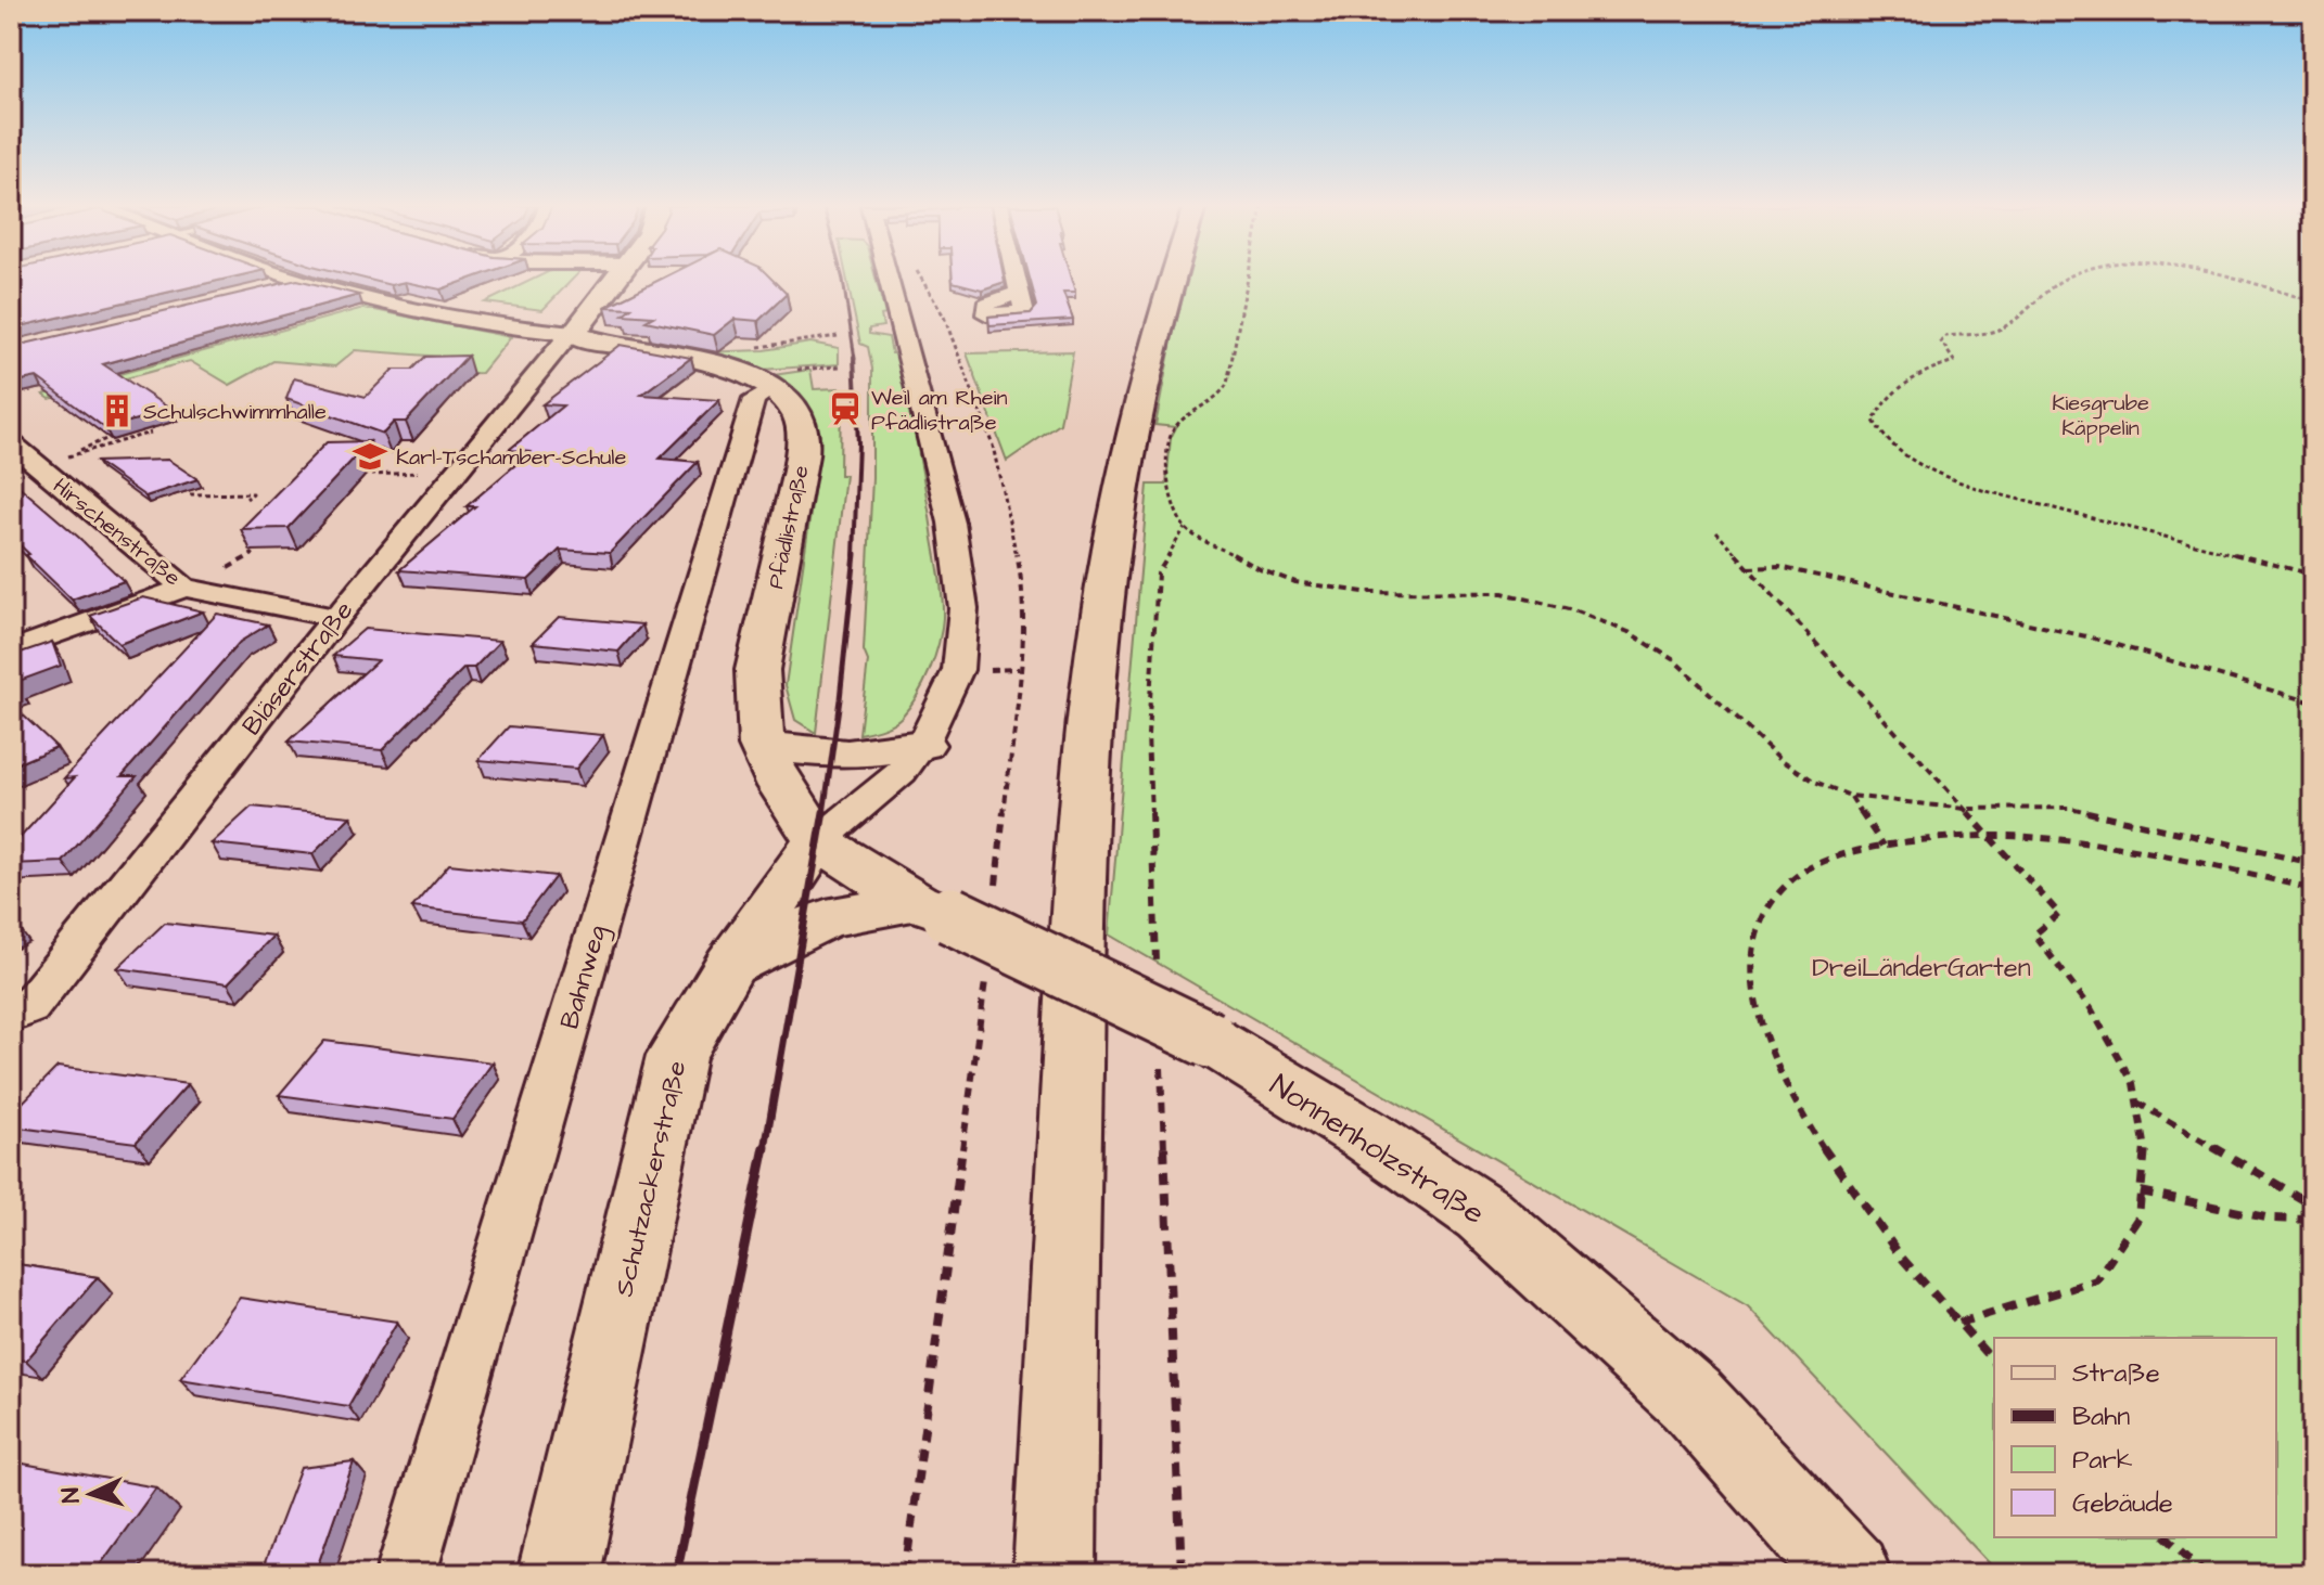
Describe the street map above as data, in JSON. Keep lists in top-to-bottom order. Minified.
{"streets":{"street":["Pfädlistraße","Hirschenstraße","Bläserstraße","Bahnweg","Nonnenholzstraße","Schutzackerstraße"]},"crossings":[["Pfädlistraße","Bläserstraße"],["Pfädlistraße","Bahnweg"],["Pfädlistraße","Nonnenholzstraße"],["Pfädlistraße","Schutzackerstraße"],["Hirschenstraße","Bläserstraße"],["Nonnenholzstraße","Schutzackerstraße"]],"parks":["Kiesgrube Käppelin","DreiLänderGarten"],"places":{"station":["Weil am Rhein Pfädlistraße"],"building":["Schulschwimmhalle"],"school or university":["Karl-Tschamber-Schule"]},"legend":["Straße","Bahn","Park","Gebäude"],"north":"left"}
